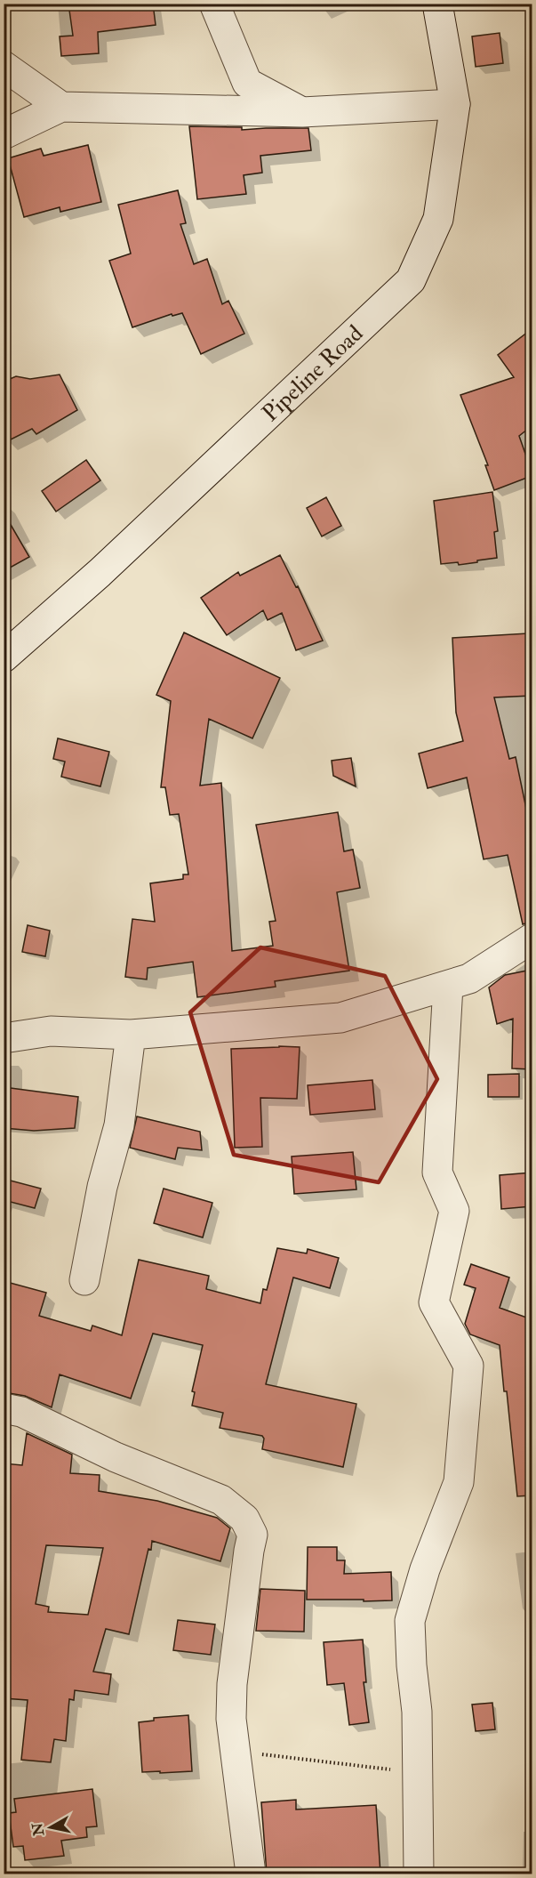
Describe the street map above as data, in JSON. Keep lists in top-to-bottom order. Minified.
{"streets":{"street":["Pipeline Road"]},"north":"left"}
